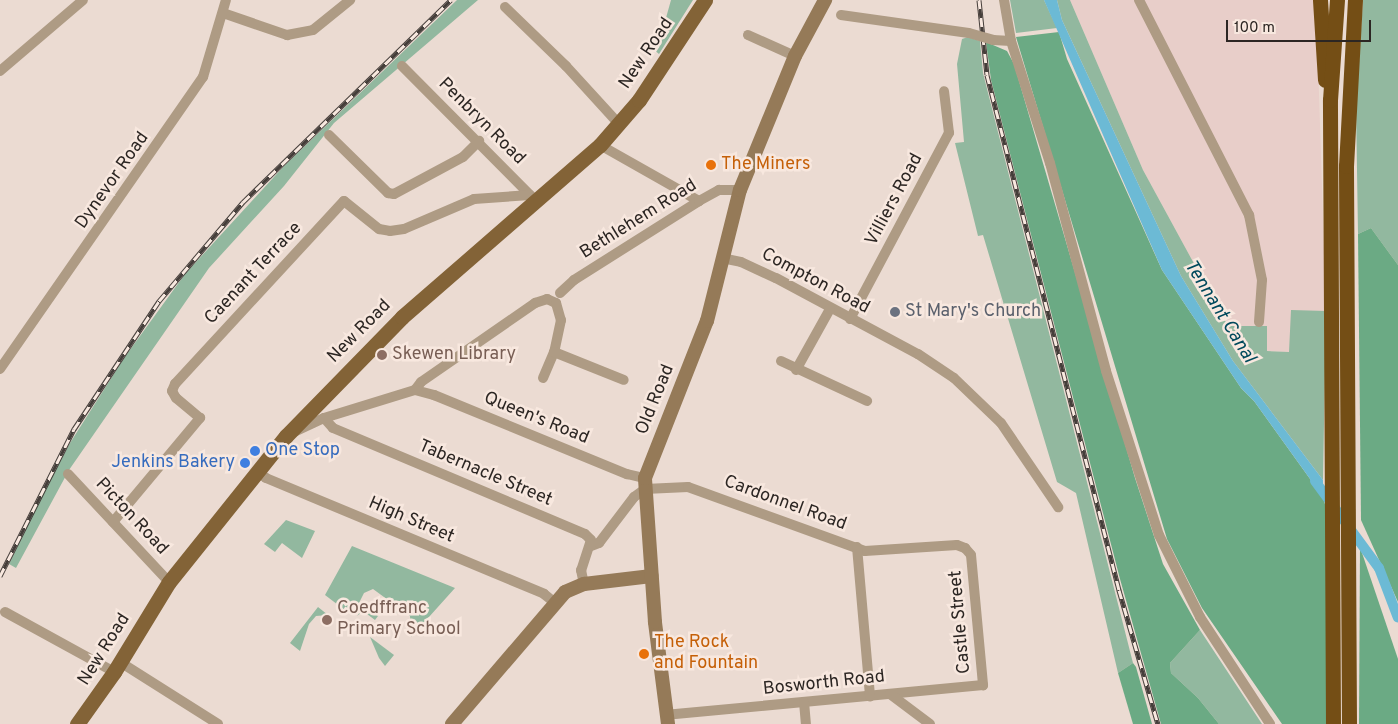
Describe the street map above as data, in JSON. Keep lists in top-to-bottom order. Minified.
{"streets":{"main road":["New Road","Old Road"],"street":["Penbryn Road","Dynevor Road","Villiers Road","Bethlehem Road","Caenant Terrace","Compton Road","Queen's Road","Tabernacle Street","Cardonnel Road","Picton Road","High Street","Castle Street","Bosworth Road"]},"crossings":[["New Road","Penbryn Road"],["New Road","Caenant Terrace"],["New Road","Picton Road"],["New Road","High Street"],["Penbryn Road","Caenant Terrace"],["Villiers Road","Compton Road"],["Bethlehem Road","Old Road"],["Caenant Terrace","Picton Road"],["Compton Road","Old Road"],["Old Road","Queen's Road"],["Old Road","Cardonnel Road"],["Old Road","Bosworth Road"],["Queen's Road","Cardonnel Road"],["Cardonnel Road","Castle Street"],["Cardonnel Road","Bosworth Road"],["Castle Street","Bosworth Road"]],"water":["Tennant Canal"],"places":["The Miners","St Mary's Church","Skewen Library","One Stop","Jenkins Bakery","Coedffranc Primary School","The Rock and Fountain"],"scale_bar":"100 m"}
